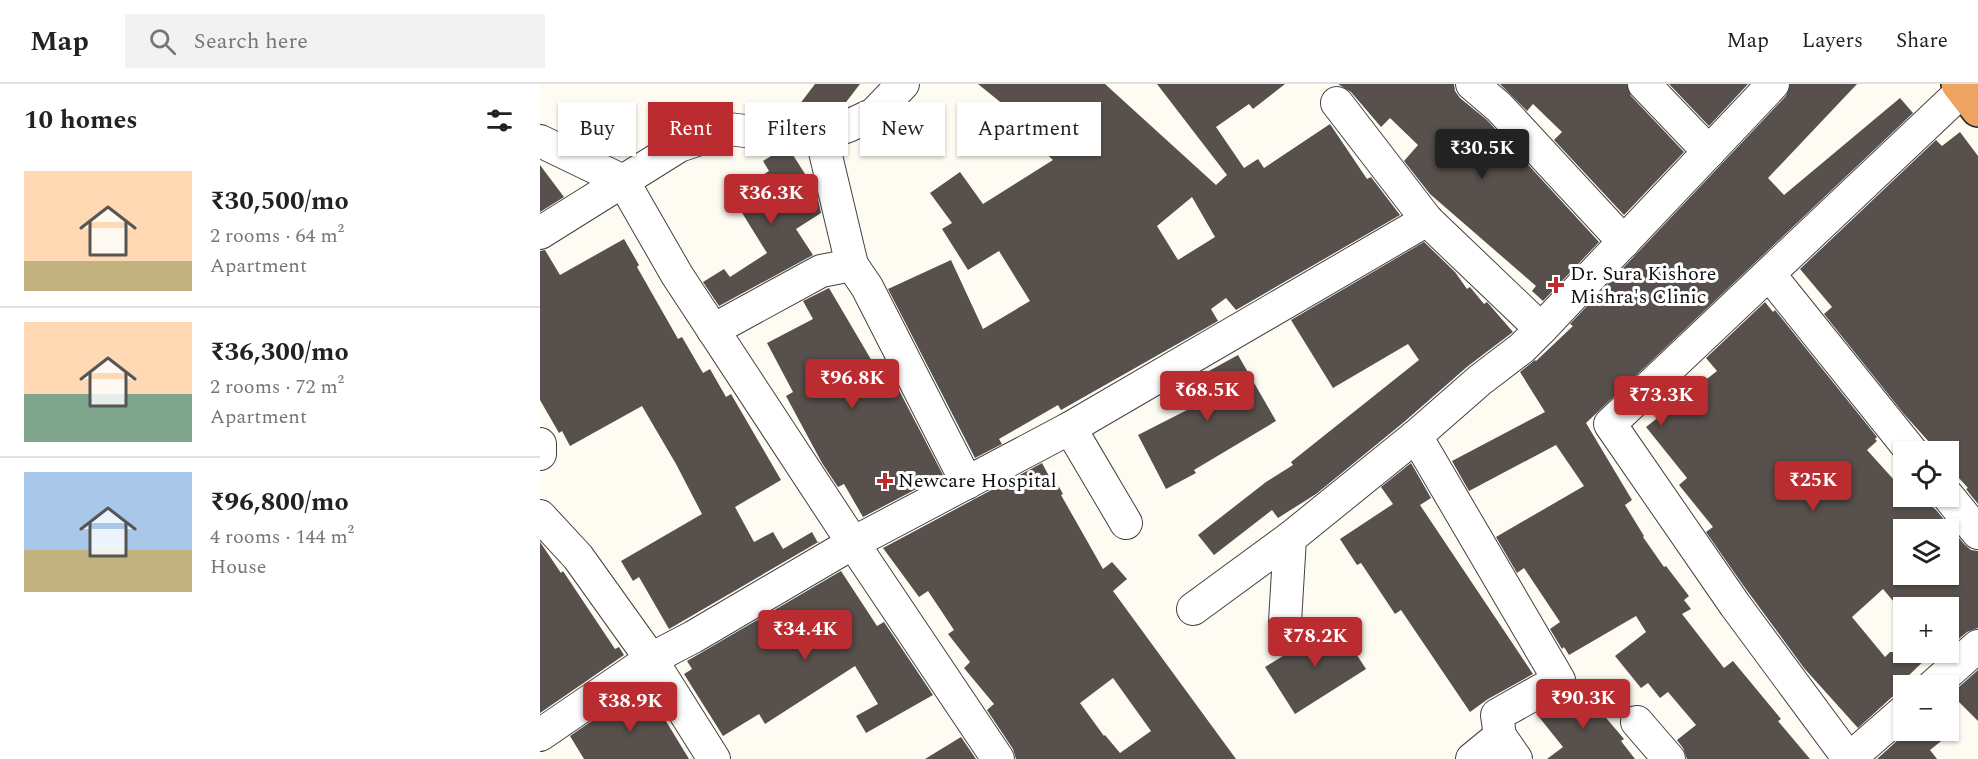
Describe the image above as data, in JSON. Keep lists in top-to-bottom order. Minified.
{"places":{"health":["Dr. Sura Kishore Mishra's Clinic","Newcare Hospital"]},"page":{"header":"Map","search":"Search here","nav":["Map","Layers","Share"],"heading":"10 homes","chip":["Buy","Rent","Filters","New","Apartment"],"price":["₹30.5K","₹36.3K","₹96.8K","₹68.5K","₹73.3K","₹25K","₹34.4K","₹78.2K","₹90.3K","₹38.9K"],"list":[{"name":"₹30,500/mo","note":"2 rooms · 64 m² · Apartment"},{"name":"₹36,300/mo","note":"2 rooms · 72 m² · Apartment"},{"name":"₹96,800/mo","note":"4 rooms · 144 m² · House"}],"map_buttons":["+","−"]}}
